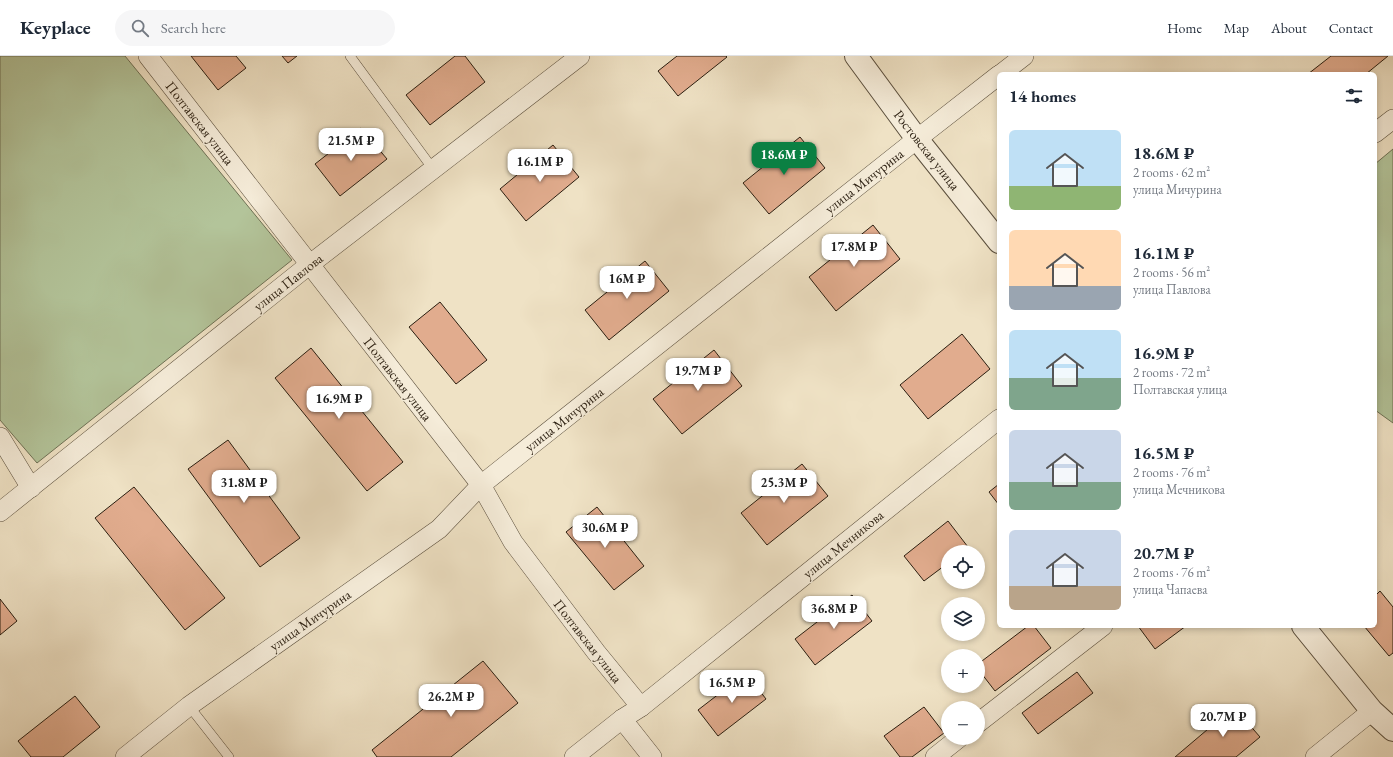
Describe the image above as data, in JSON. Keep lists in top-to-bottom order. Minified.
{"streets":{"street":["Полтавская улица","Ростовская улица","улица Мичурина","улица Павлова","улица Мечникова"]},"crossings":[["Полтавская улица","улица Мичурина"],["Полтавская улица","улица Павлова"],["Полтавская улица","улица Мечникова"],["Ростовская улица","улица Мичурина"]],"page":{"header":"Keyplace","search":"Search here","nav":["Home","Map","About","Contact"],"heading":"14 homes","list":[{"name":"18.6M ₽","note":"2 rooms · 62 m² · улица Мичурина"},{"name":"16.1M ₽","note":"2 rooms · 56 m² · улица Павлова"},{"name":"16.9M ₽","note":"2 rooms · 72 m² · Полтавская улица"},{"name":"16.5M ₽","note":"2 rooms · 76 m² · улица Мечникова"},{"name":"20.7M ₽","note":"2 rooms · 76 m² · улица Чапаева"}],"price":["21.5M ₽","18.6M ₽","16.1M ₽","17.8M ₽","16M ₽","19.7M ₽","16.9M ₽","31.8M ₽","25.3M ₽","30.6M ₽","36.8M ₽","16.5M ₽","26.2M ₽","20.7M ₽"],"map_buttons":["+","−"]}}
